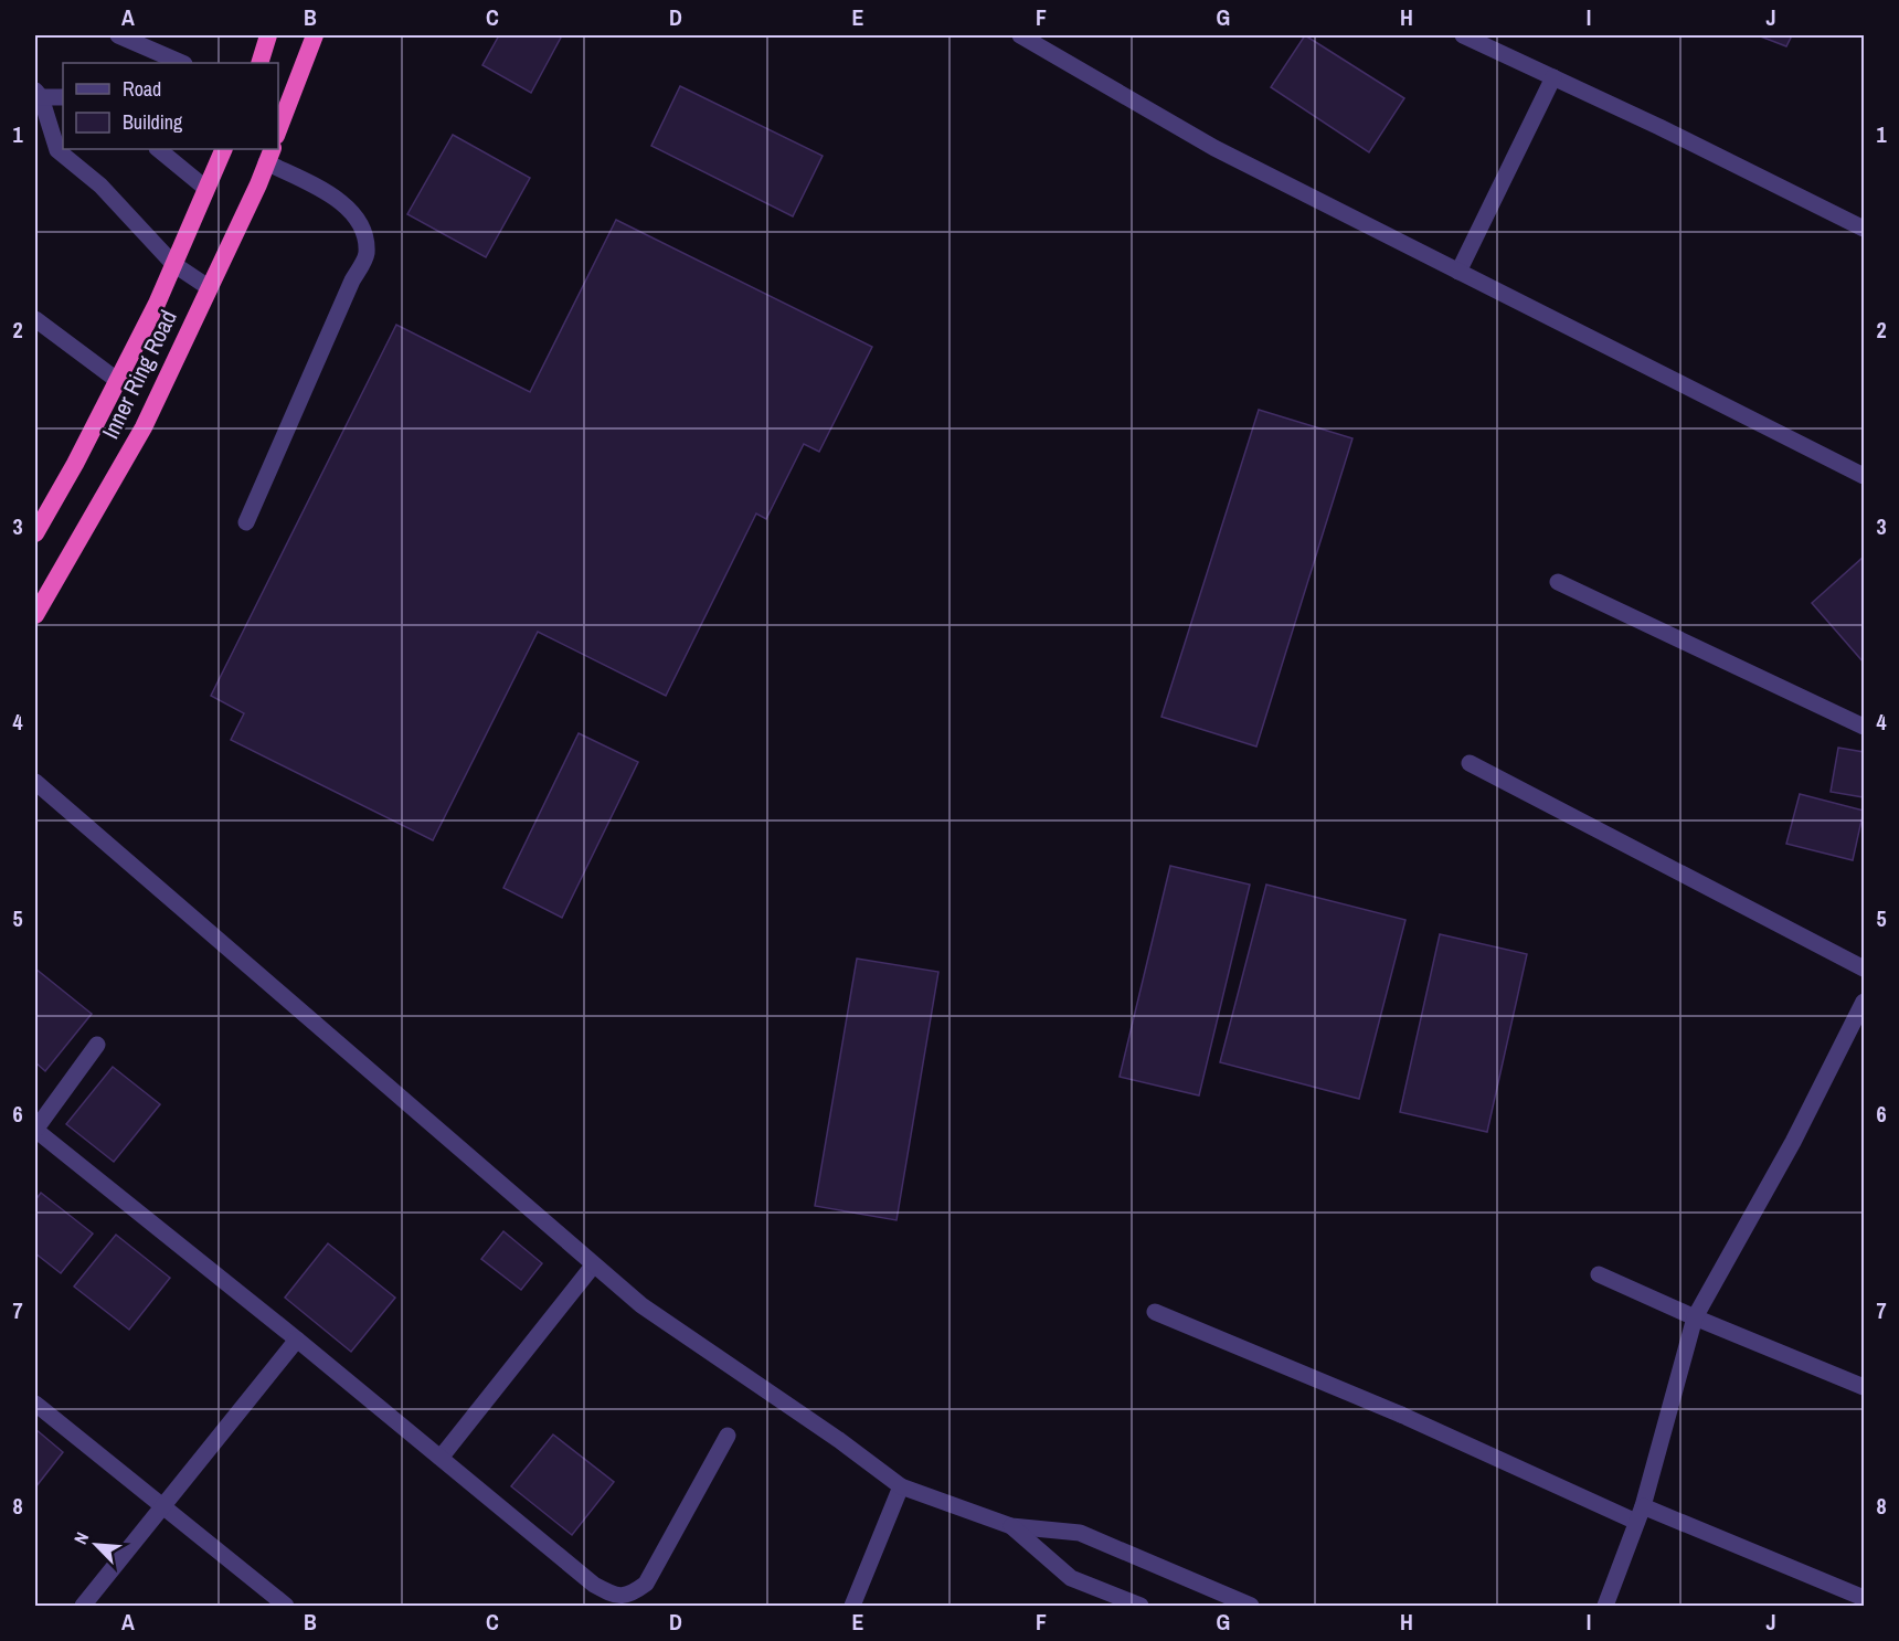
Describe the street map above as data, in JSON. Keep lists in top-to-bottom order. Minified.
{"streets":{"highway":["Inner Ring Road"]},"legend":["Road","Building"],"north":"top left","grid":{"columns":["A","B","C","D","E","F","G","H","I","J"],"rows":["1","2","3","4","5","6","7","8"]}}
